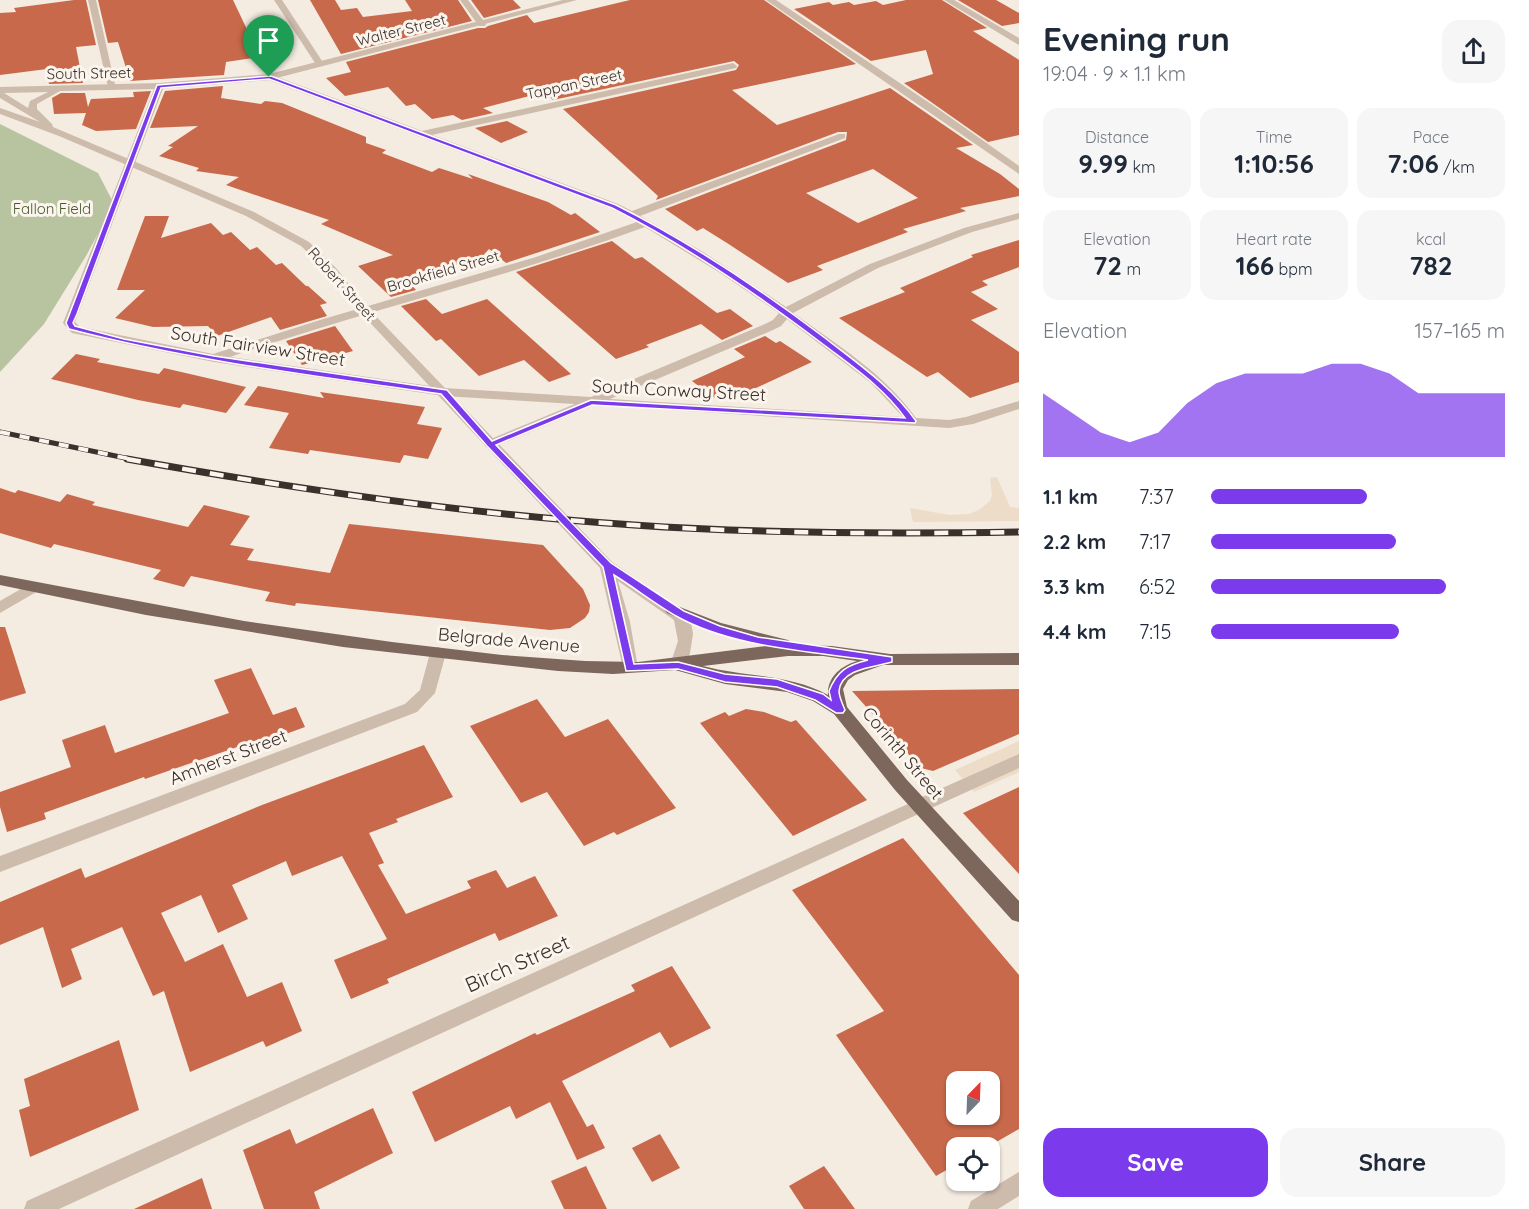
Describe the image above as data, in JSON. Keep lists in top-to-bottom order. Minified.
{"streets":{"main road":["Belgrade Avenue","Corinth Street"],"street":["Walter Street","South Street","Tappan Street","Brookfield Street","Robert Street","South Fairview Street","South Conway Street","Amherst Street","Birch Street"]},"crossings":[["Walter Street","South Street"],["South Street","Tappan Street"],["South Street","Brookfield Street"],["South Street","South Conway Street"],["Brookfield Street","Robert Street"],["Brookfield Street","South Fairview Street"],["Robert Street","South Fairview Street"],["Robert Street","South Conway Street"],["Robert Street","Belgrade Avenue"],["South Fairview Street","South Conway Street"],["Belgrade Avenue","Corinth Street"],["Belgrade Avenue","Amherst Street"],["Corinth Street","Birch Street"]],"parks":["Fallon Field"],"north":"top right","page":{"heading":["Evening run","19:04 · 9 × 1.1 km"],"stats":[["Distance","9.99 km"],["Time","1:10:56"],["Pace","7:06 /km"],["Elevation","72 m"],["Heart rate","166 bpm"],["kcal","782"]],"chart":["Elevation","157–165 m"],"list":[{"name":"1.1 km","note":"7:37"},{"name":"2.2 km","note":"7:17"},{"name":"3.3 km","note":"6:52"},{"name":"4.4 km","note":"7:15"}],"buttons":["Save","Share"]}}
